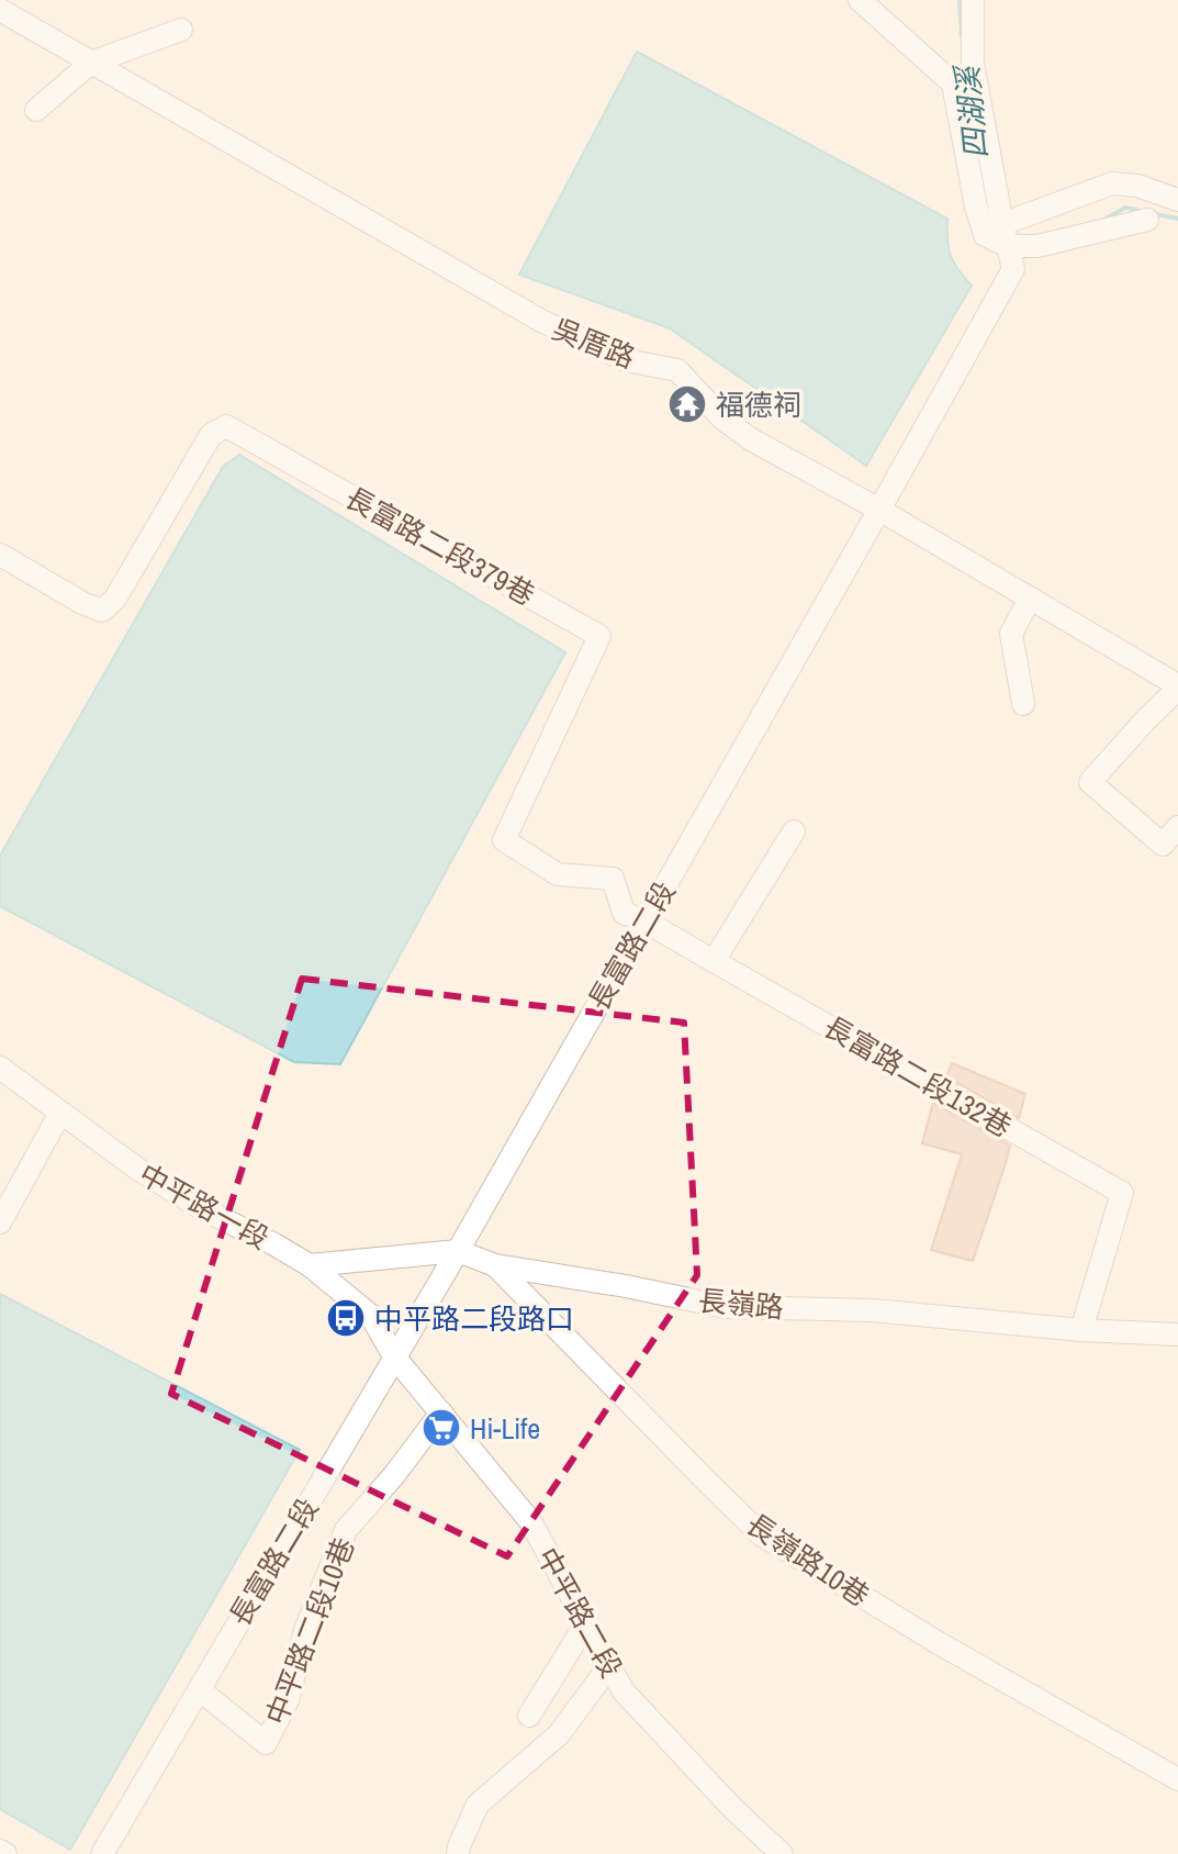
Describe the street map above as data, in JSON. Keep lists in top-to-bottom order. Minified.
{"streets":{"street":["吳厝路","長富路二段379巷","長富路二段","長富路二段132巷","中平路一段","長嶺路","長嶺路10巷","中平路二段","中平路二段10巷"]},"crossings":[["吳厝路","長富路二段"],["長富路二段379巷","長富路二段"],["長富路二段379巷","長富路二段132巷"],["長富路二段","長富路二段132巷"],["長富路二段","中平路一段"],["長富路二段","長嶺路"],["長富路二段","中平路二段"],["長富路二段","中平路二段10巷"],["長富路二段132巷","長嶺路"],["中平路一段","長嶺路"],["中平路一段","中平路二段"],["長嶺路","長嶺路10巷"],["中平路二段","中平路二段10巷"]],"water":["四湖溪"],"places":{"temple":["福德祠"],"bus stop":["中平路二段路口"],"supermarket":["Hi-Life"]}}
